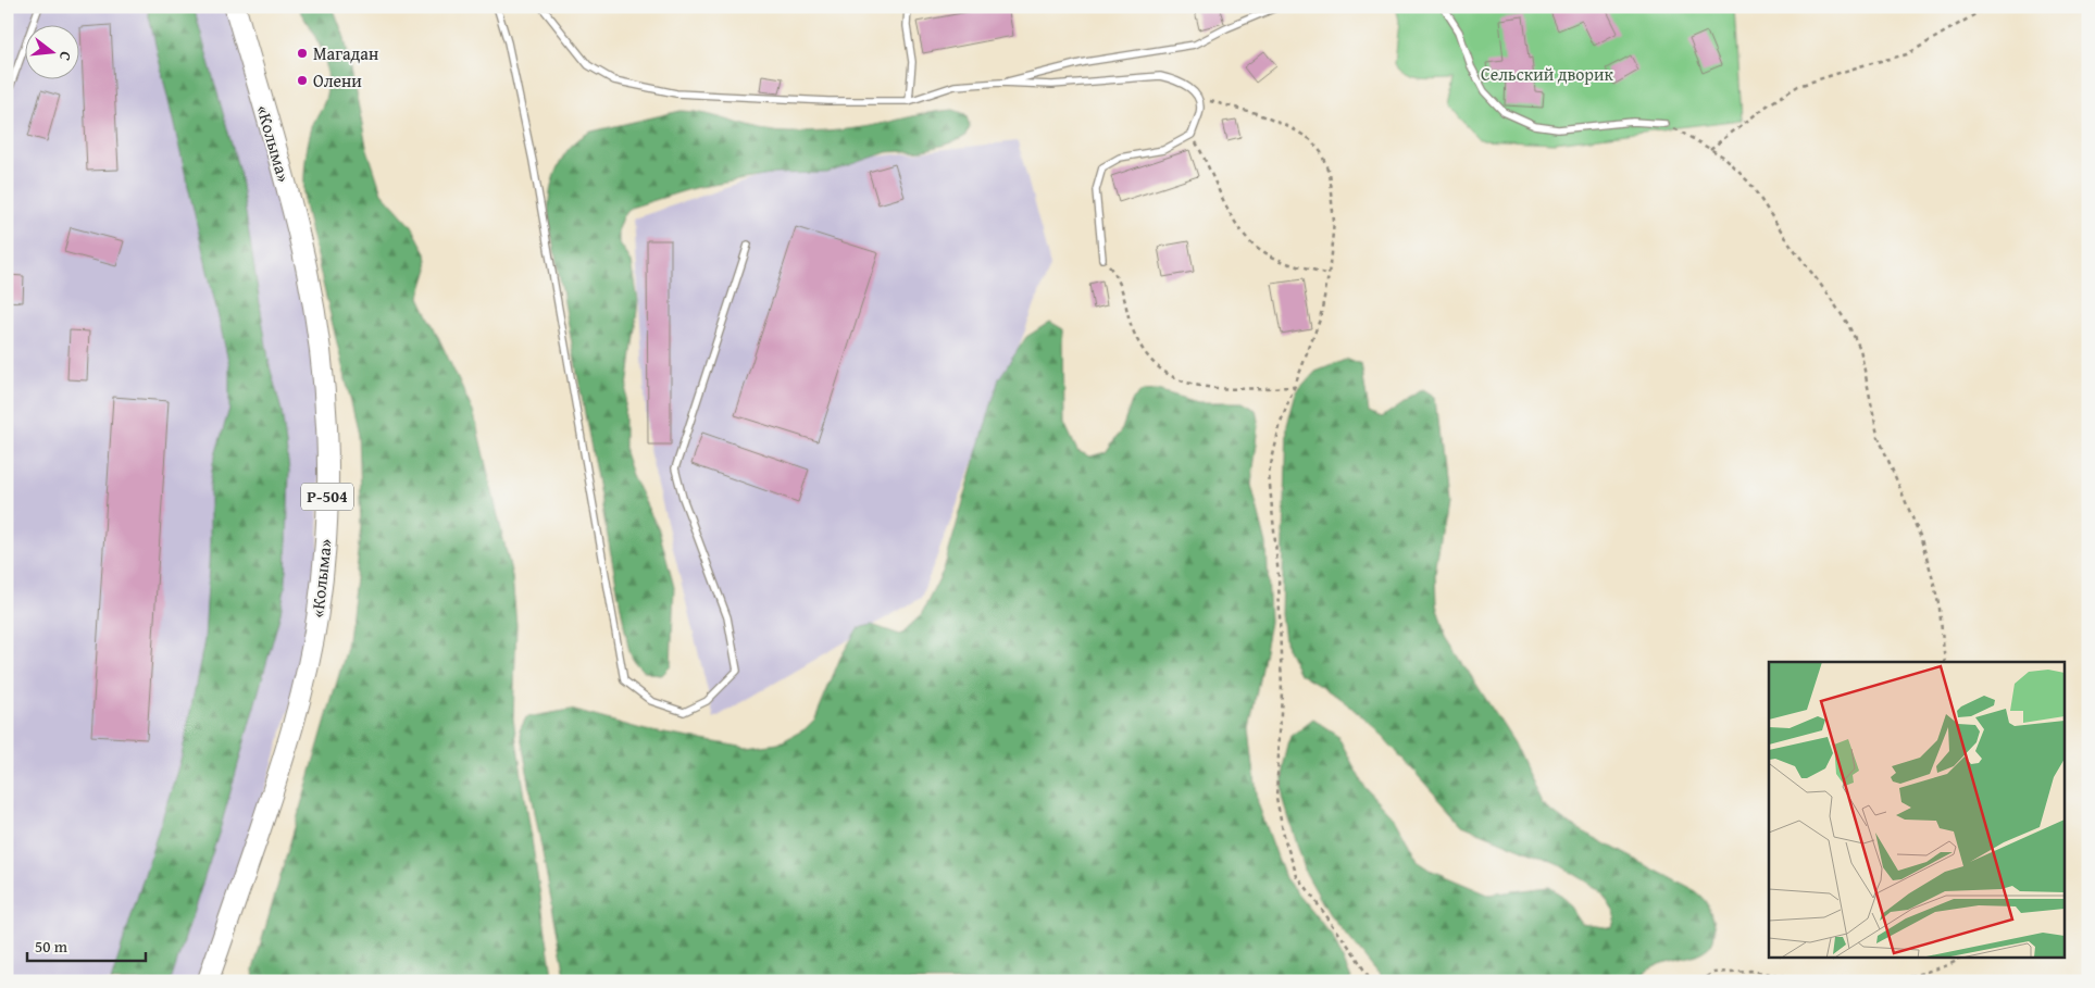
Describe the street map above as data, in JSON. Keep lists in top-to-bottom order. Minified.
{"streets":{"highway":["«Колыма»","Р-504"]},"parks":["Сельский дворик"],"places":["Магадан","Олени"],"scale_bar":"50 m","north":"right"}
